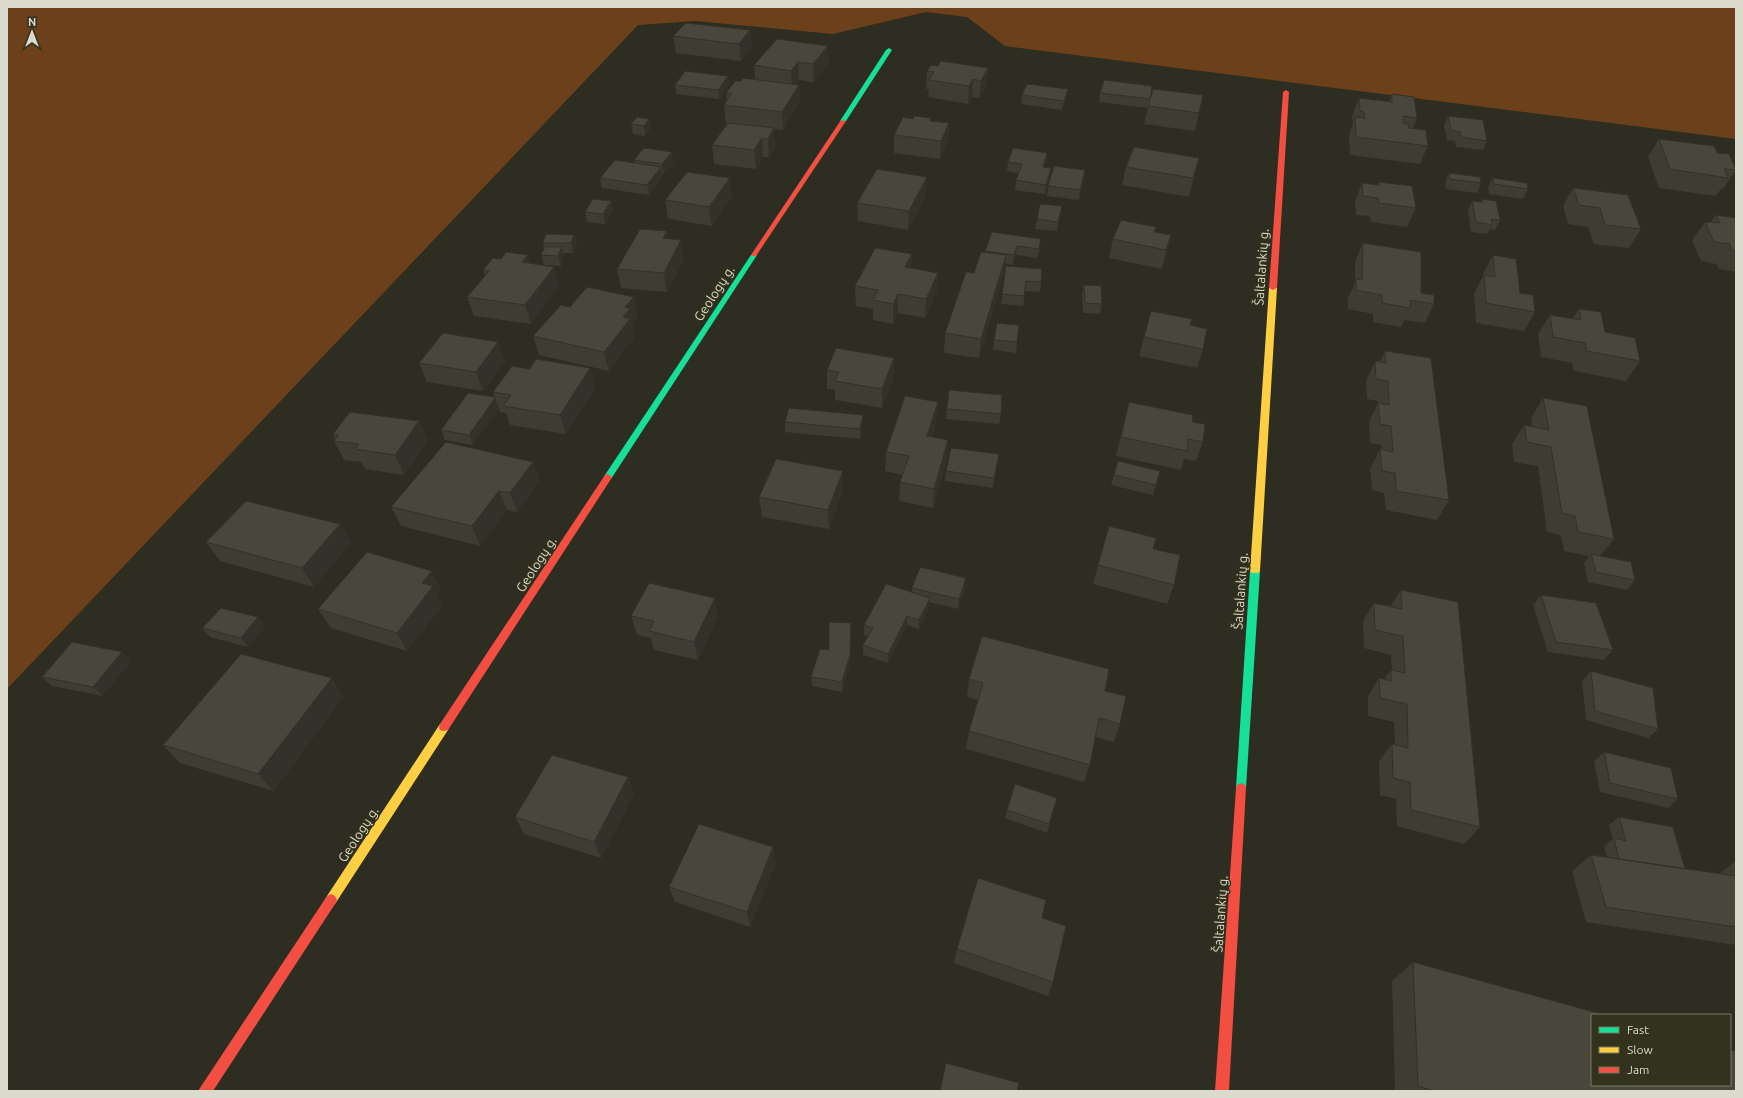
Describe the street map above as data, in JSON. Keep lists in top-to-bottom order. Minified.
{"streets":{"street":["Šaltalankių g.","Geologų g."]},"legend":["Fast","Slow","Jam"],"north":"top"}
